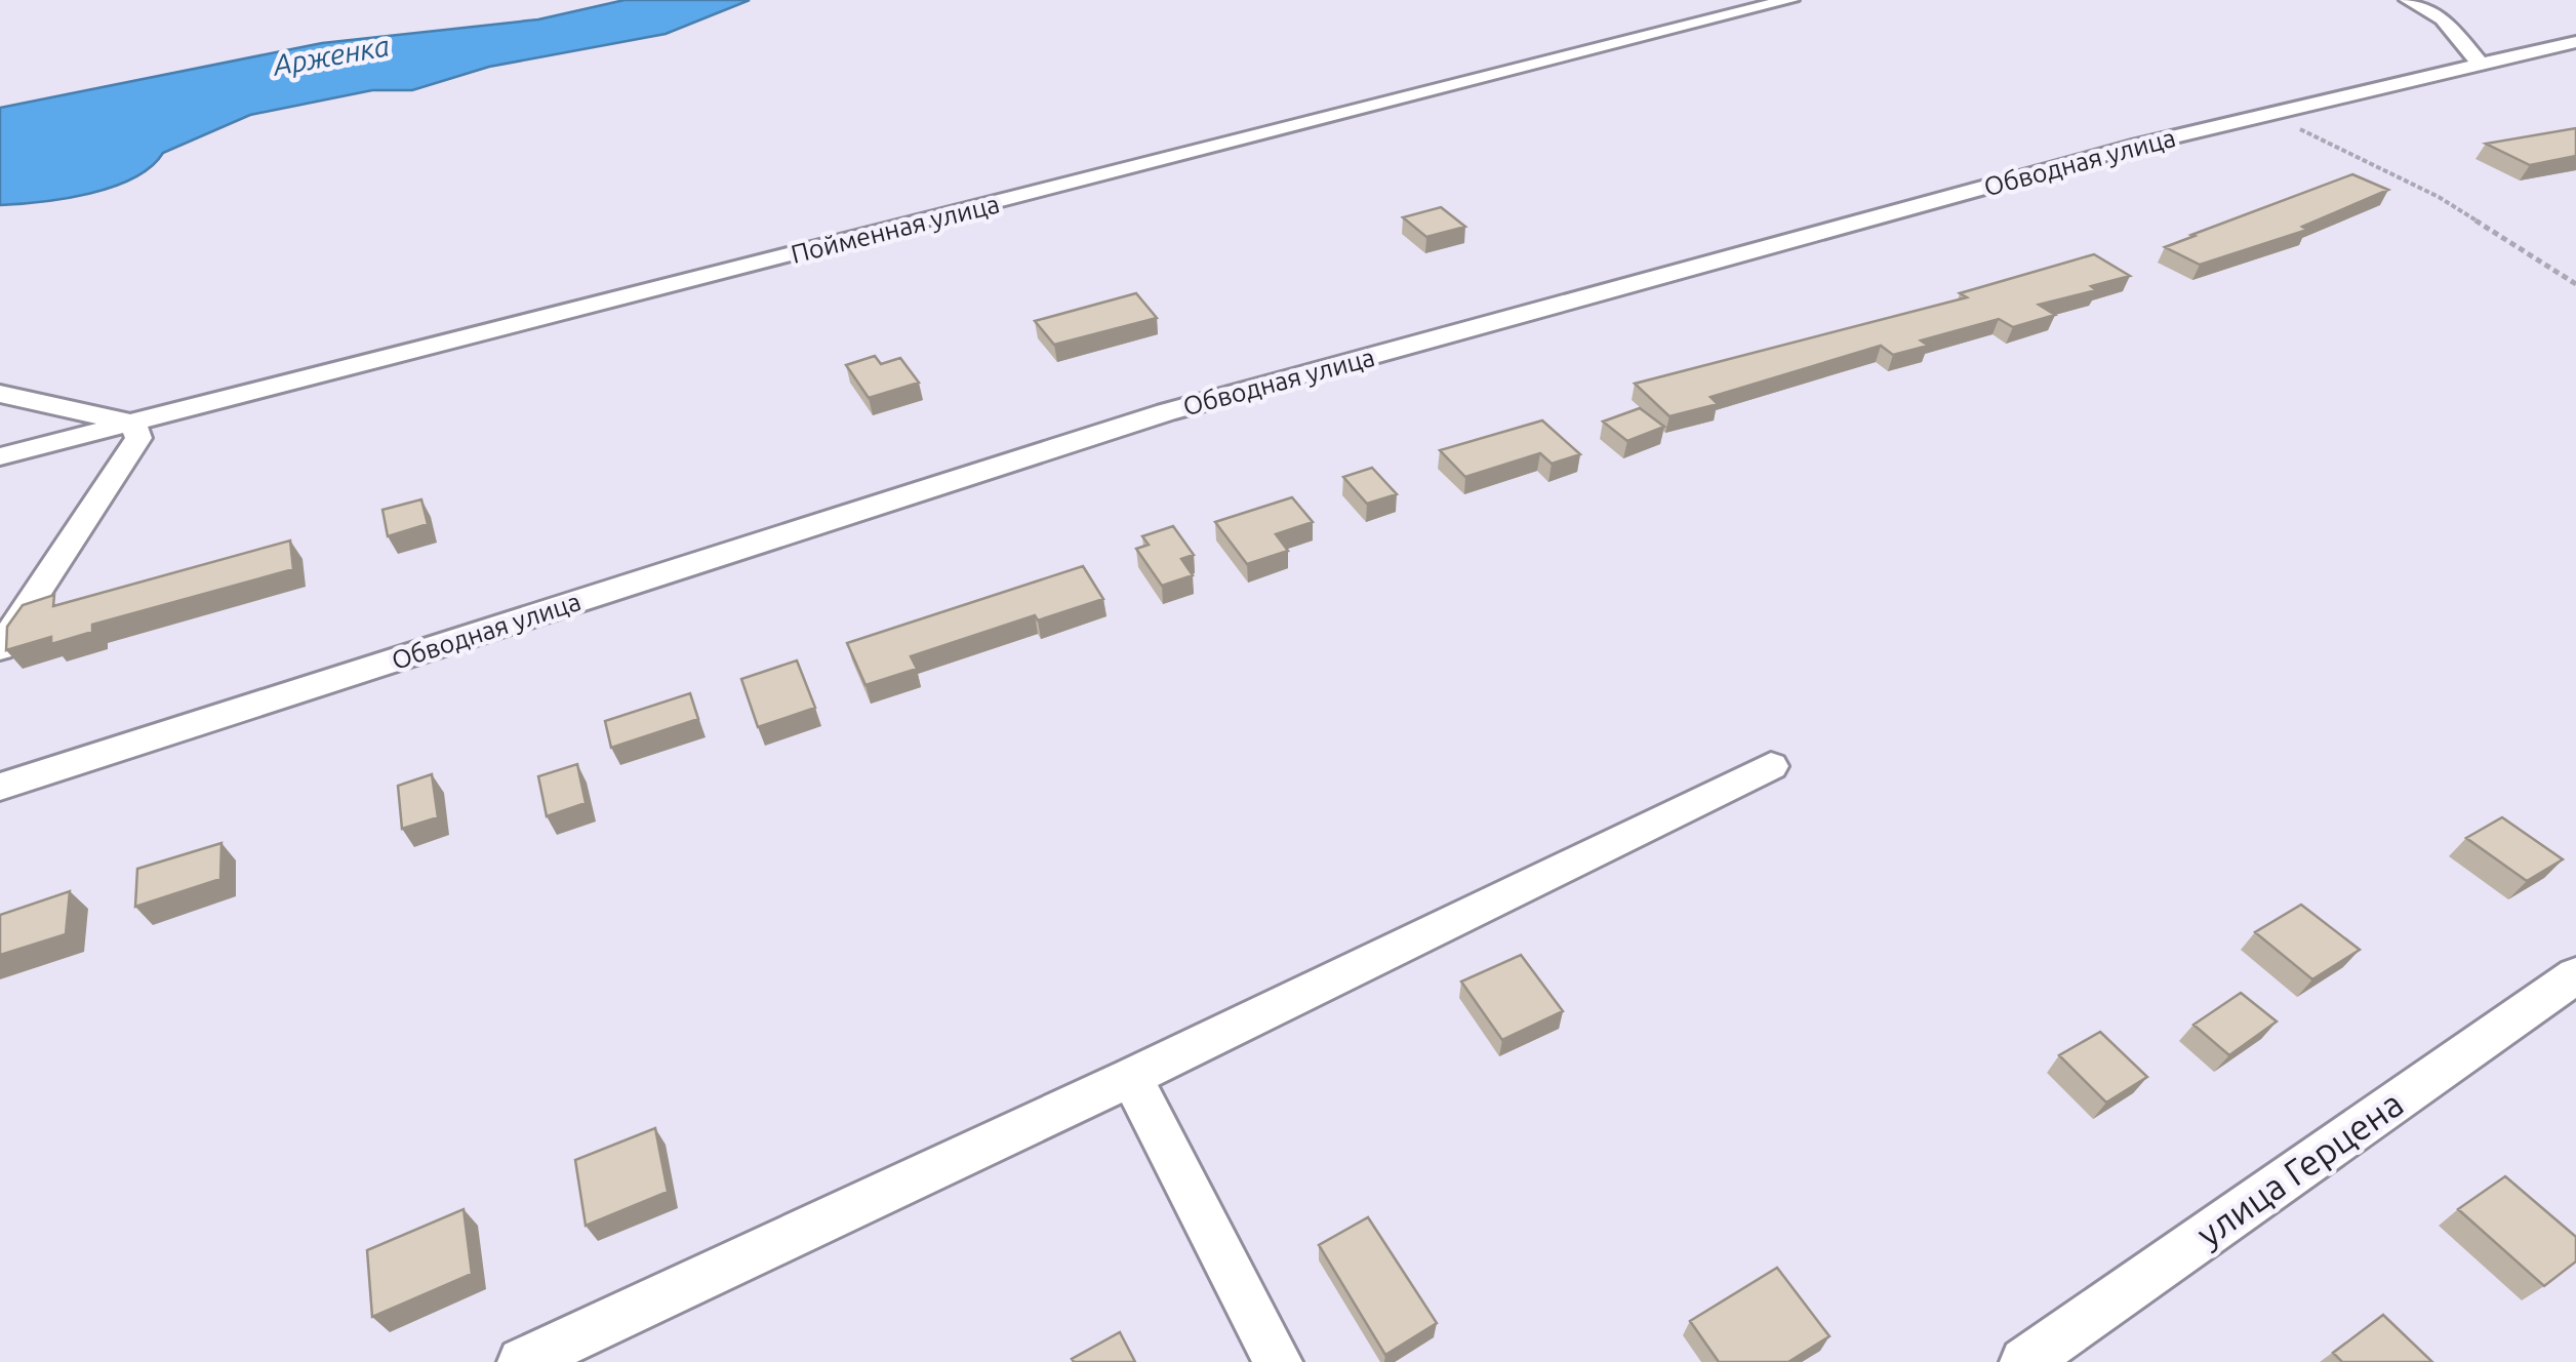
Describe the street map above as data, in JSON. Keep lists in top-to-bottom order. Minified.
{"streets":{"street":["Обводная улица","Пойменная улица","улица Герцена"]},"water":["Арженка"]}
